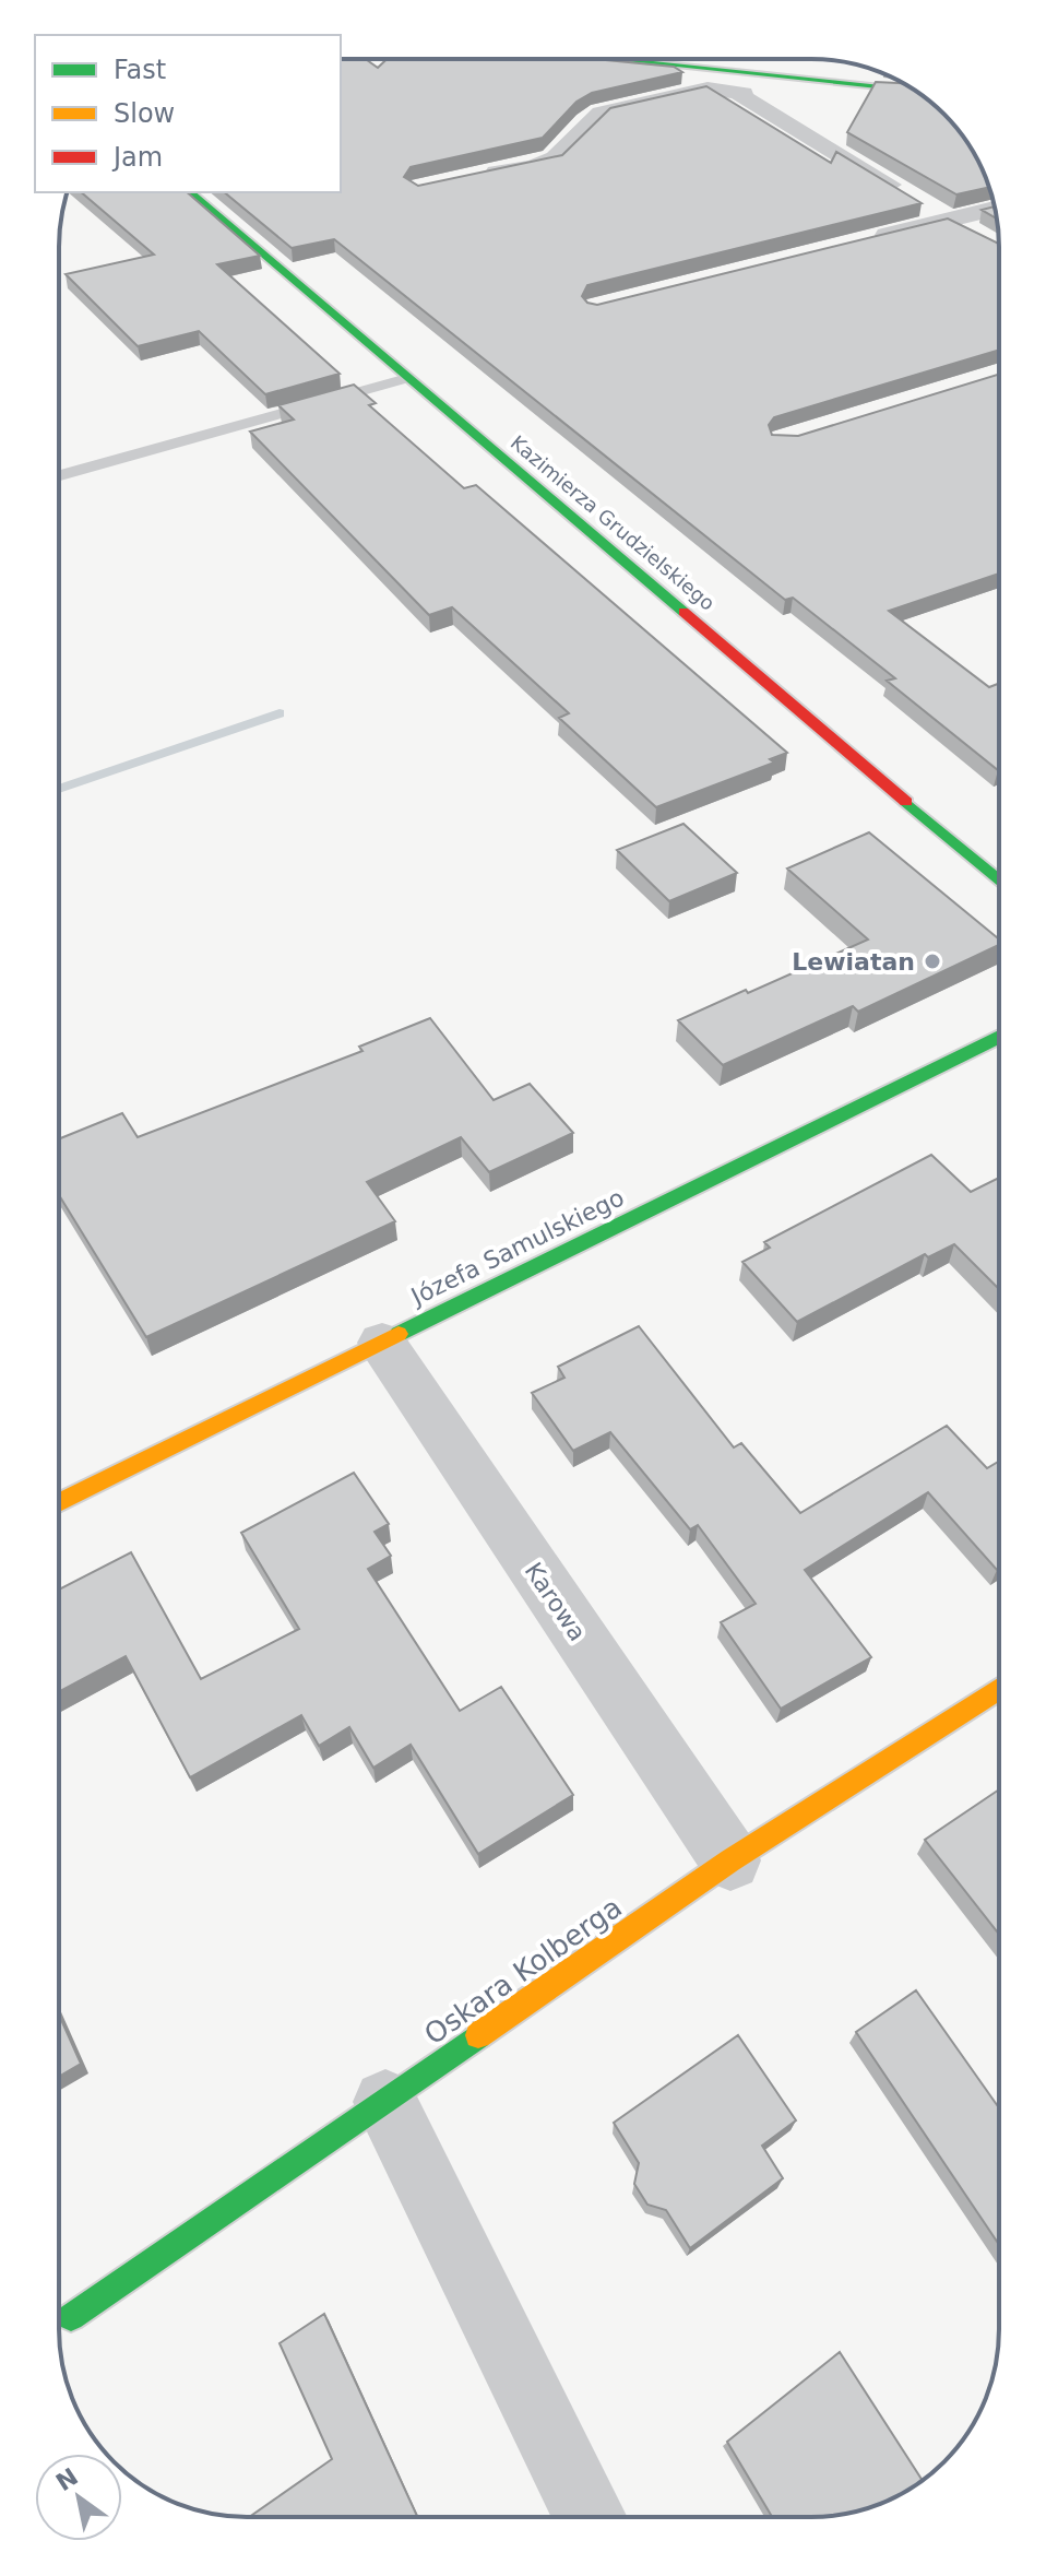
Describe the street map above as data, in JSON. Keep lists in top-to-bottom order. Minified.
{"streets":{"street":["Kazimierza Grudzielskiego","Józefa Samulskiego","Karowa","Oskara Kolberga"]},"crossings":[["Józefa Samulskiego","Karowa"],["Karowa","Oskara Kolberga"]],"places":["Lewiatan"],"legend":["Fast","Slow","Jam"],"north":"top left"}
